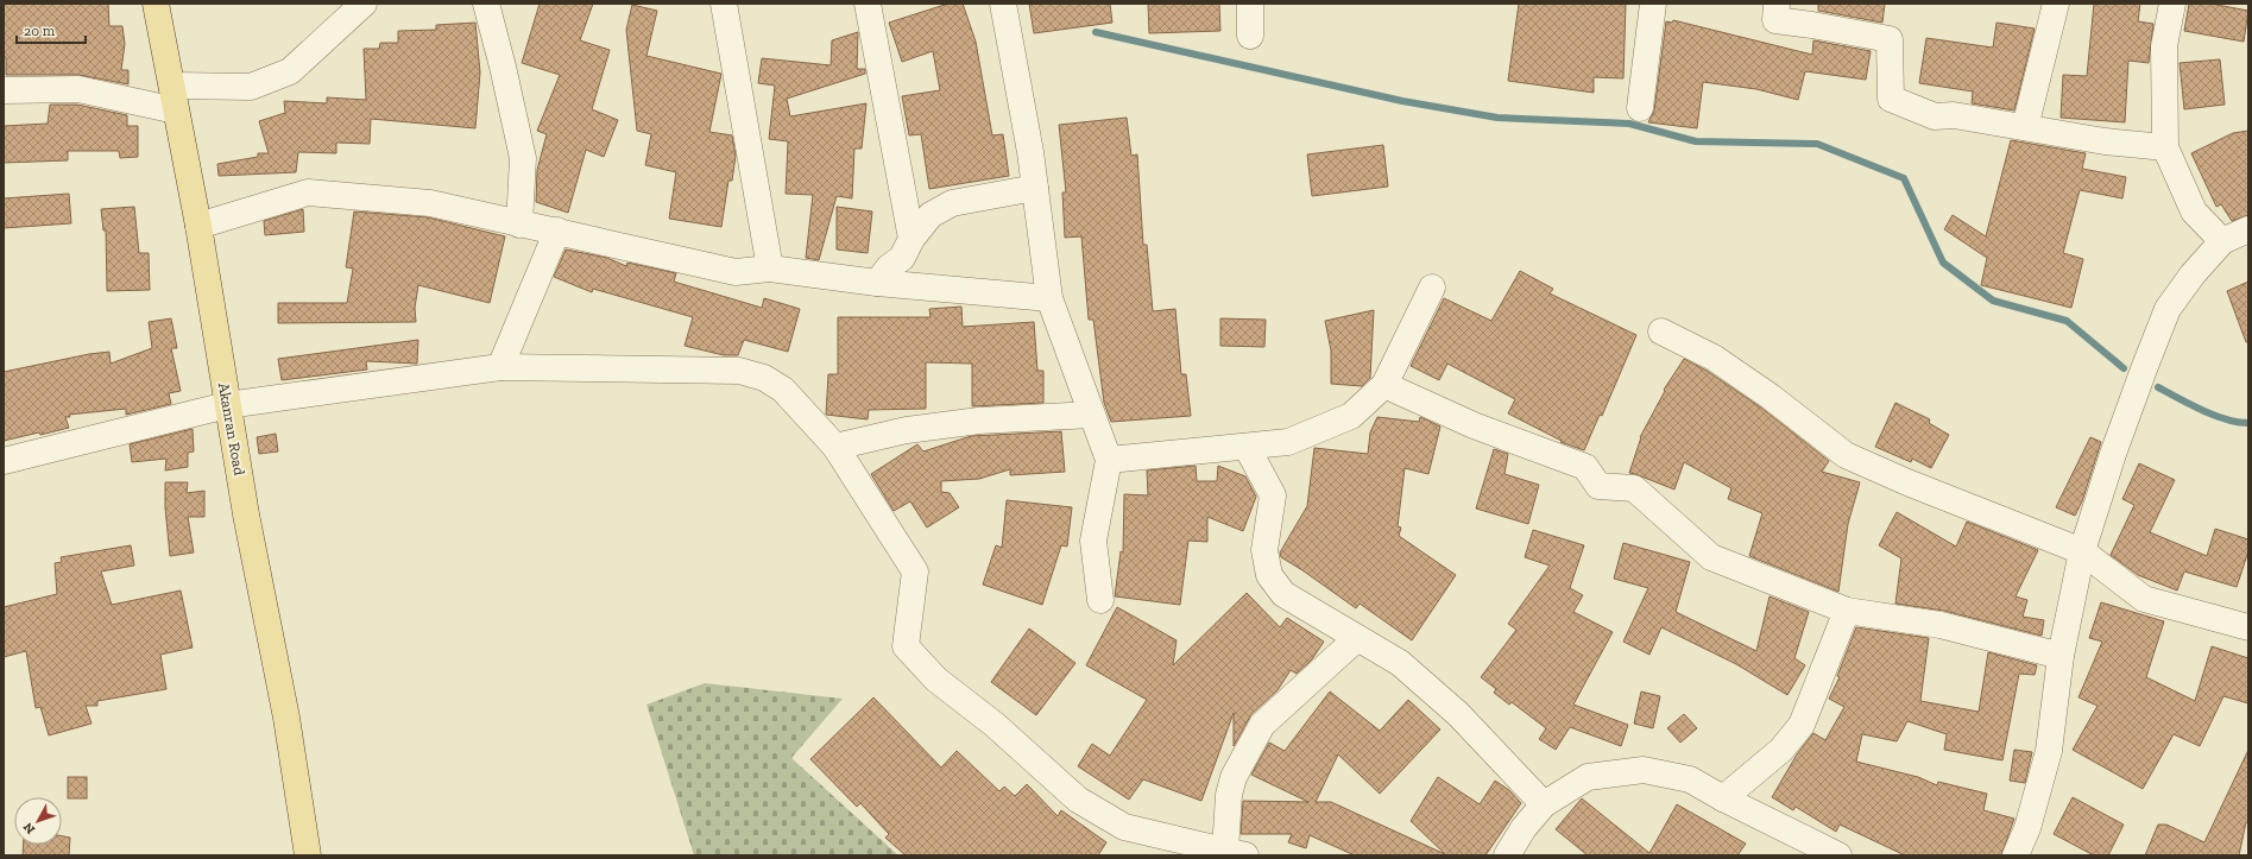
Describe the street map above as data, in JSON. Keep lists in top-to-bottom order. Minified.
{"streets":{"main road":["Akanran Road"]},"scale_bar":"20 m","north":"bottom left"}
